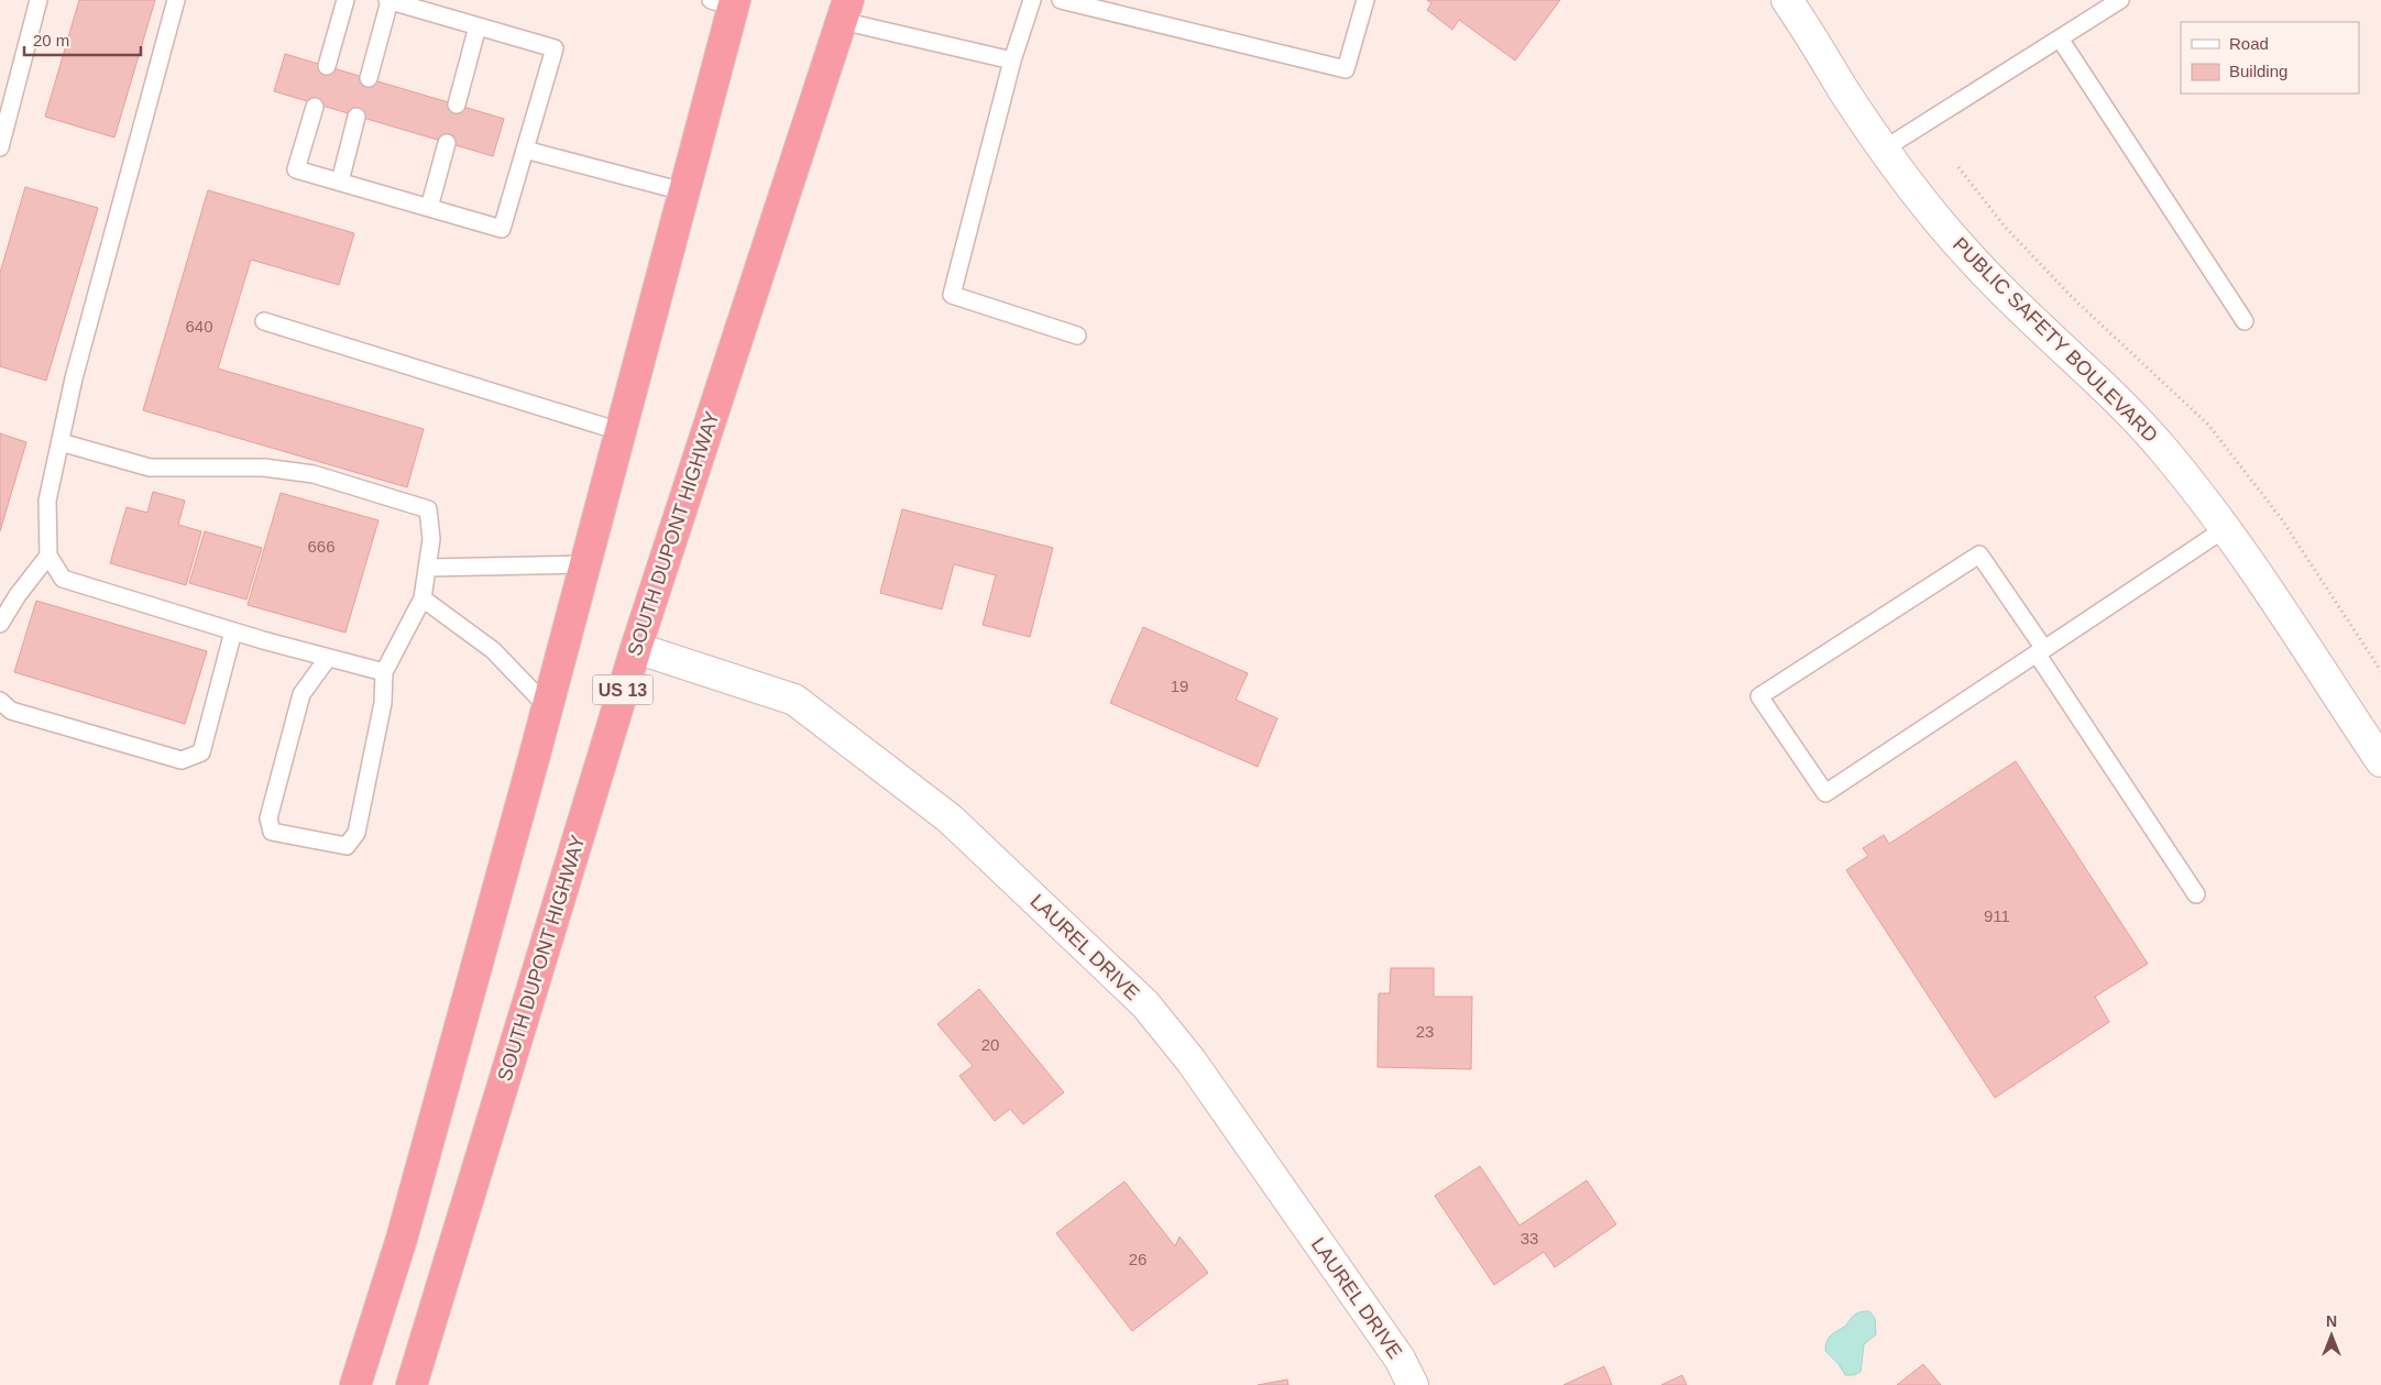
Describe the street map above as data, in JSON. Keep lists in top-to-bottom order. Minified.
{"streets":{"highway":["SOUTH DUPONT HIGHWAY","US 13"],"street":["PUBLIC SAFETY BOULEVARD","LAUREL DRIVE"]},"crossings":[["SOUTH DUPONT HIGHWAY","LAUREL DRIVE"]],"house_numbers":["640","666","19","911","23","20","33","26"],"legend":["Road","Building"],"scale_bar":"20 m","north":"top"}
